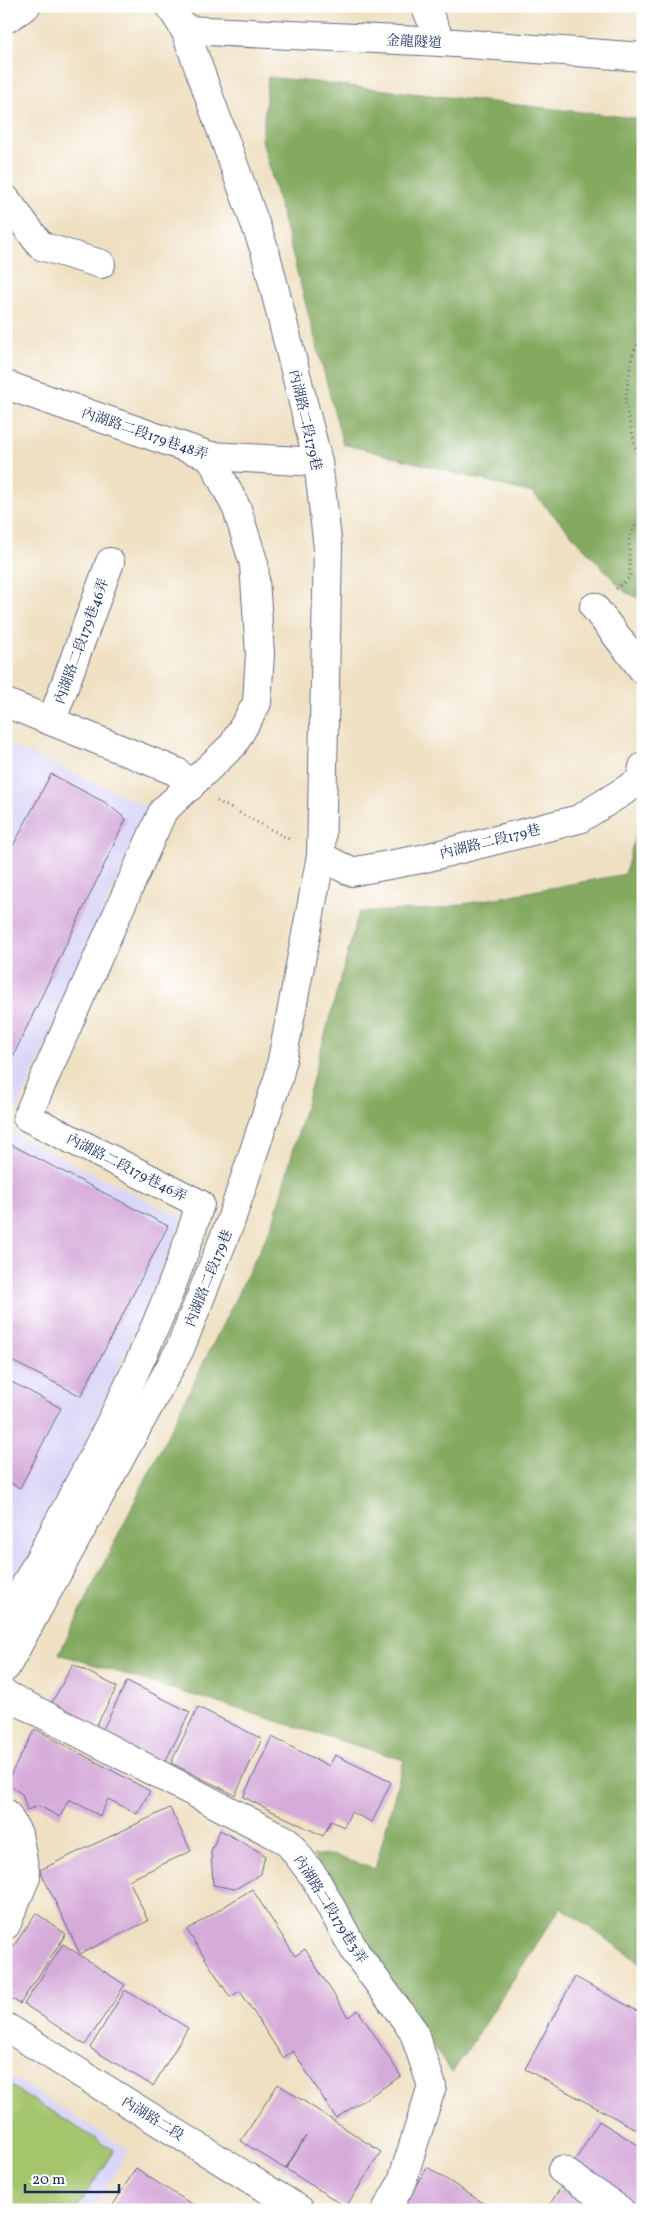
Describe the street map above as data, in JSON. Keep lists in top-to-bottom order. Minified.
{"streets":{"street":["金龍隧道","內湖路二段179巷","內湖路二段179巷48弄","內湖路二段179巷46弄","內湖路二段179巷3弄","內湖路二段"]},"crossings":[["金龍隧道","內湖路二段179巷"],["內湖路二段179巷","內湖路二段179巷48弄"],["內湖路二段179巷48弄","內湖路二段179巷46弄"]],"scale_bar":"20 m"}
